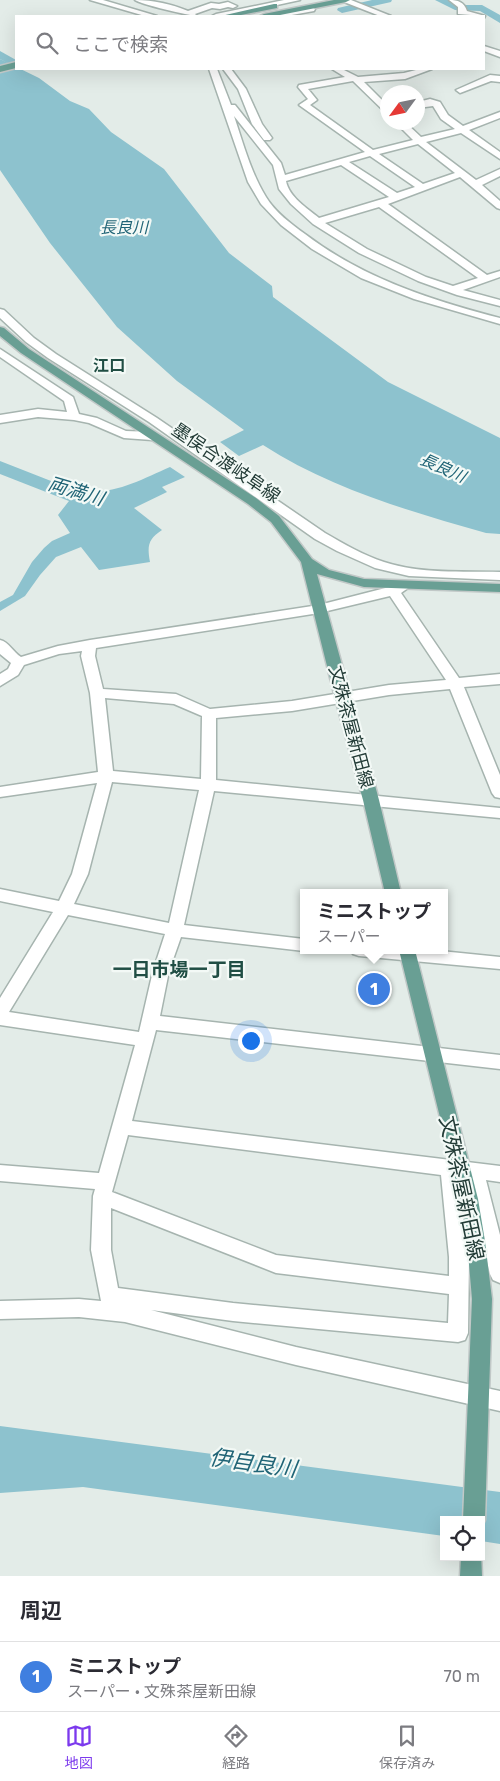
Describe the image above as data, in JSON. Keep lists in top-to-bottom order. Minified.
{"streets":{"main road":["墨俣合渡岐阜線","文殊茶屋新田線"]},"crossings":[["墨俣合渡岐阜線","文殊茶屋新田線"]],"districts":["江口","一日市場一丁目"],"water":["長良川","両満川","伊自良川"],"north":"bottom left","page":{"search":"ここで検索","popup":["ミニストップ","スーパー"],"pins":"1","heading":"周辺","list":[{"mark":"1","name":"ミニストップ","note":"スーパー · 文殊茶屋新田線","value":"70 m"}],"nav":["地図","経路","保存済み"]}}
